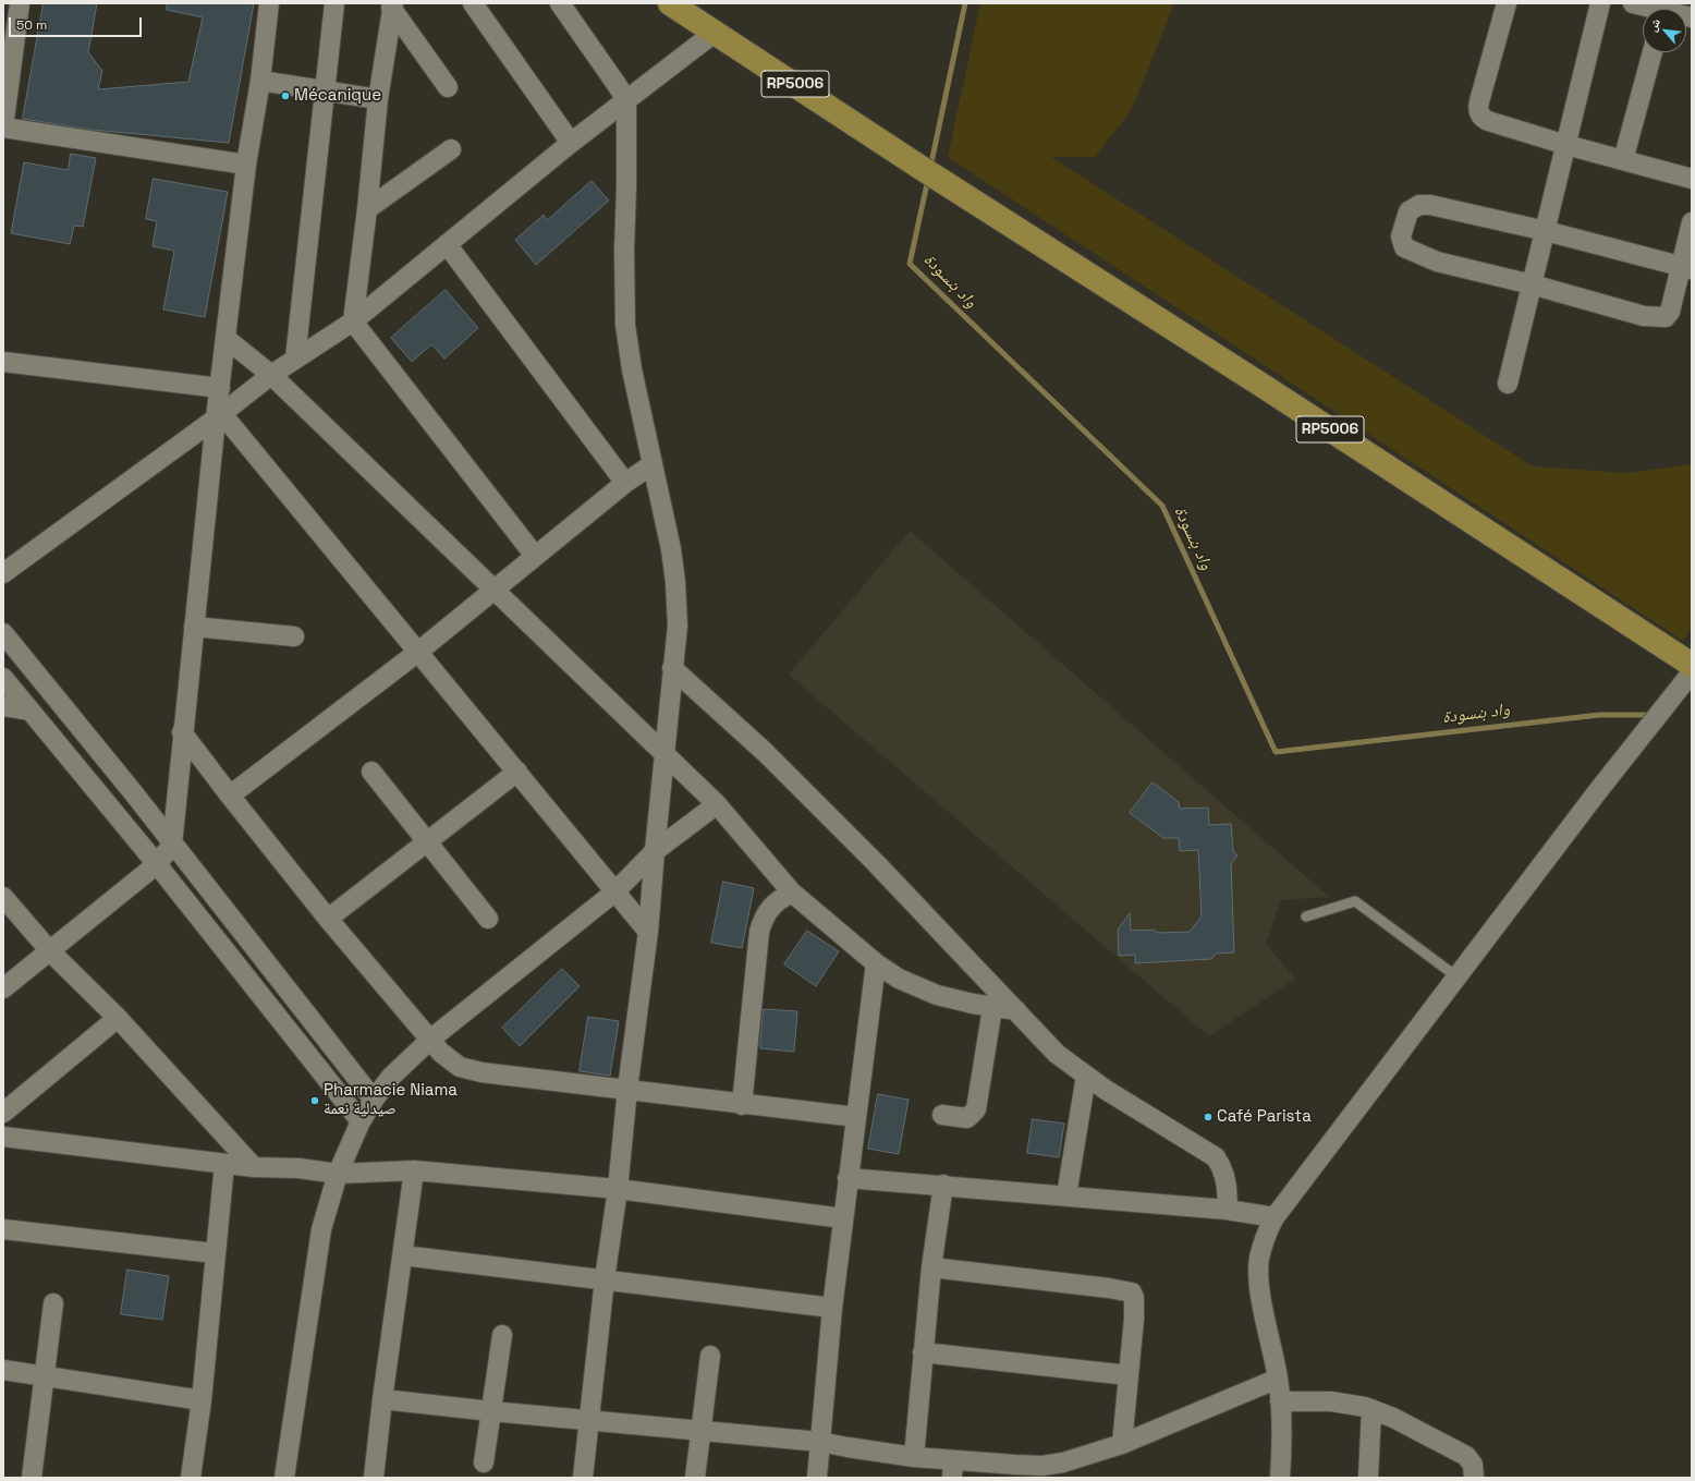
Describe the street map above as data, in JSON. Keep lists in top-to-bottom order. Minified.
{"streets":{"main road":["RP5006"]},"water":["واد بنسودة"],"places":["Mécanique","Pharmacie Niama صيدلية نعمة","Café Parista"],"scale_bar":"50 m","north":"top left"}
